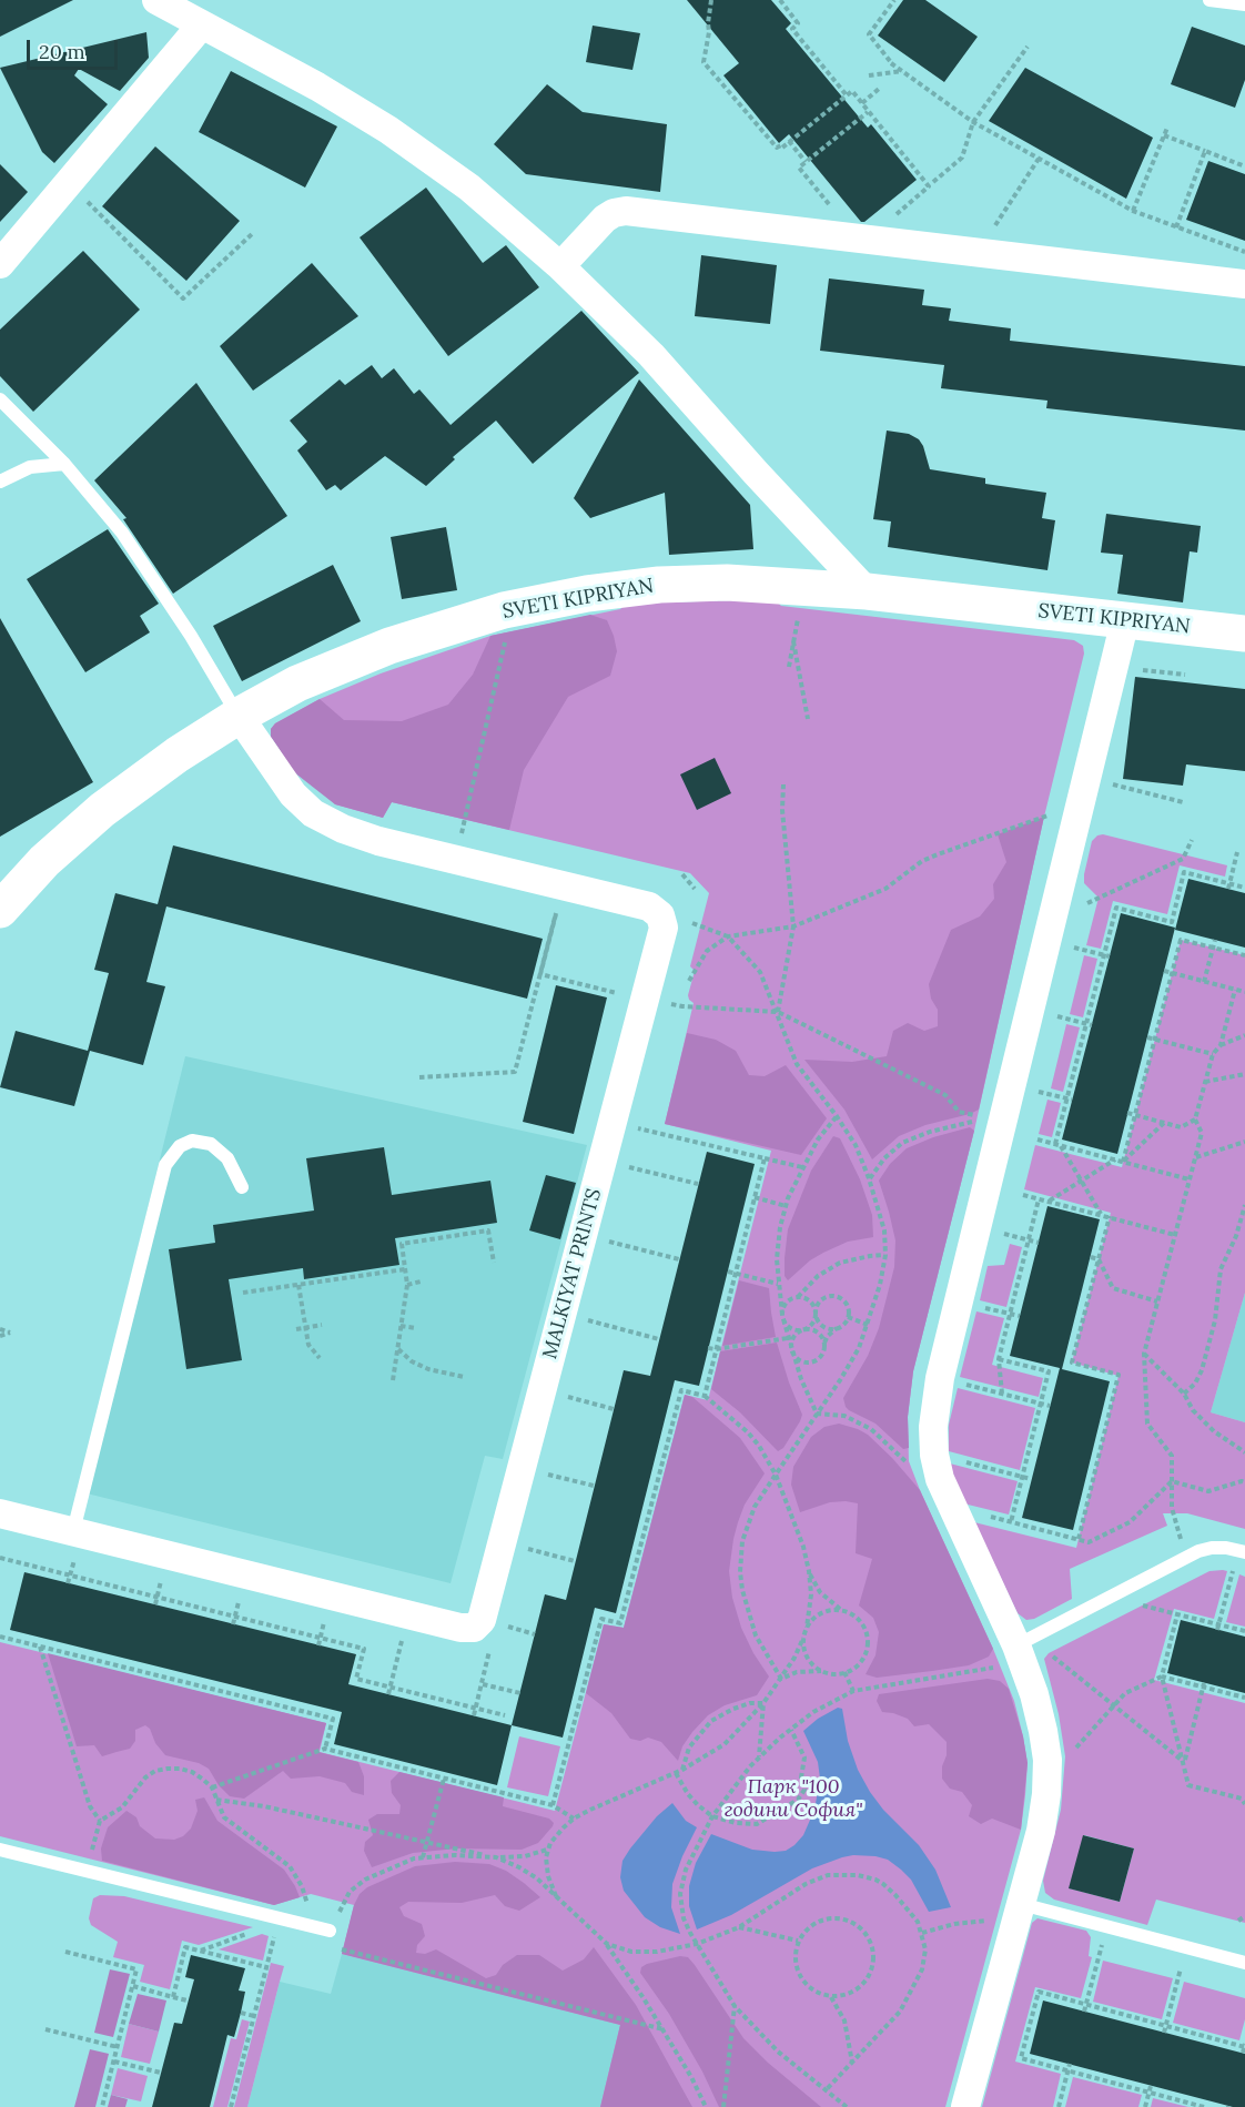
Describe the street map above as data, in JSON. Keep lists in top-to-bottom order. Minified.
{"streets":{"street":["SVETI KIPRIYAN","MALKIYAT PRINTS"]},"crossings":[["SVETI KIPRIYAN","MALKIYAT PRINTS"]],"parks":["Парк \"100 години София\""],"scale_bar":"20 m"}
